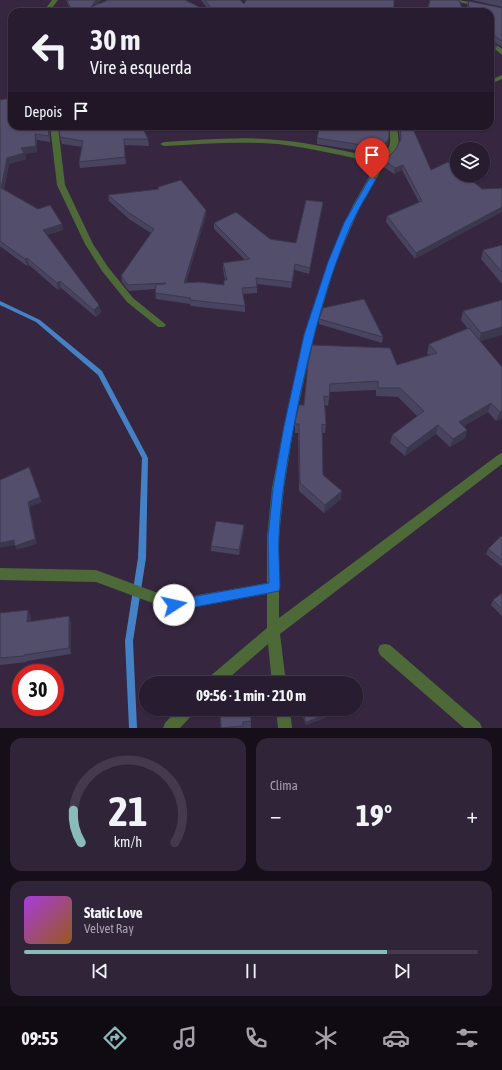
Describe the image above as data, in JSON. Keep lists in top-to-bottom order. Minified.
{"page":{"turn":["30 m","Vire à esquerda"],"then":"Depois","limit":"30","trip":"09:56 · 1 min · 210 m","tile":"Clima","heat":["−","19°","+"],"song":["Static Love","Velvet Ray"],"tabs":"09:55","gauge":["21","km/h"]}}
